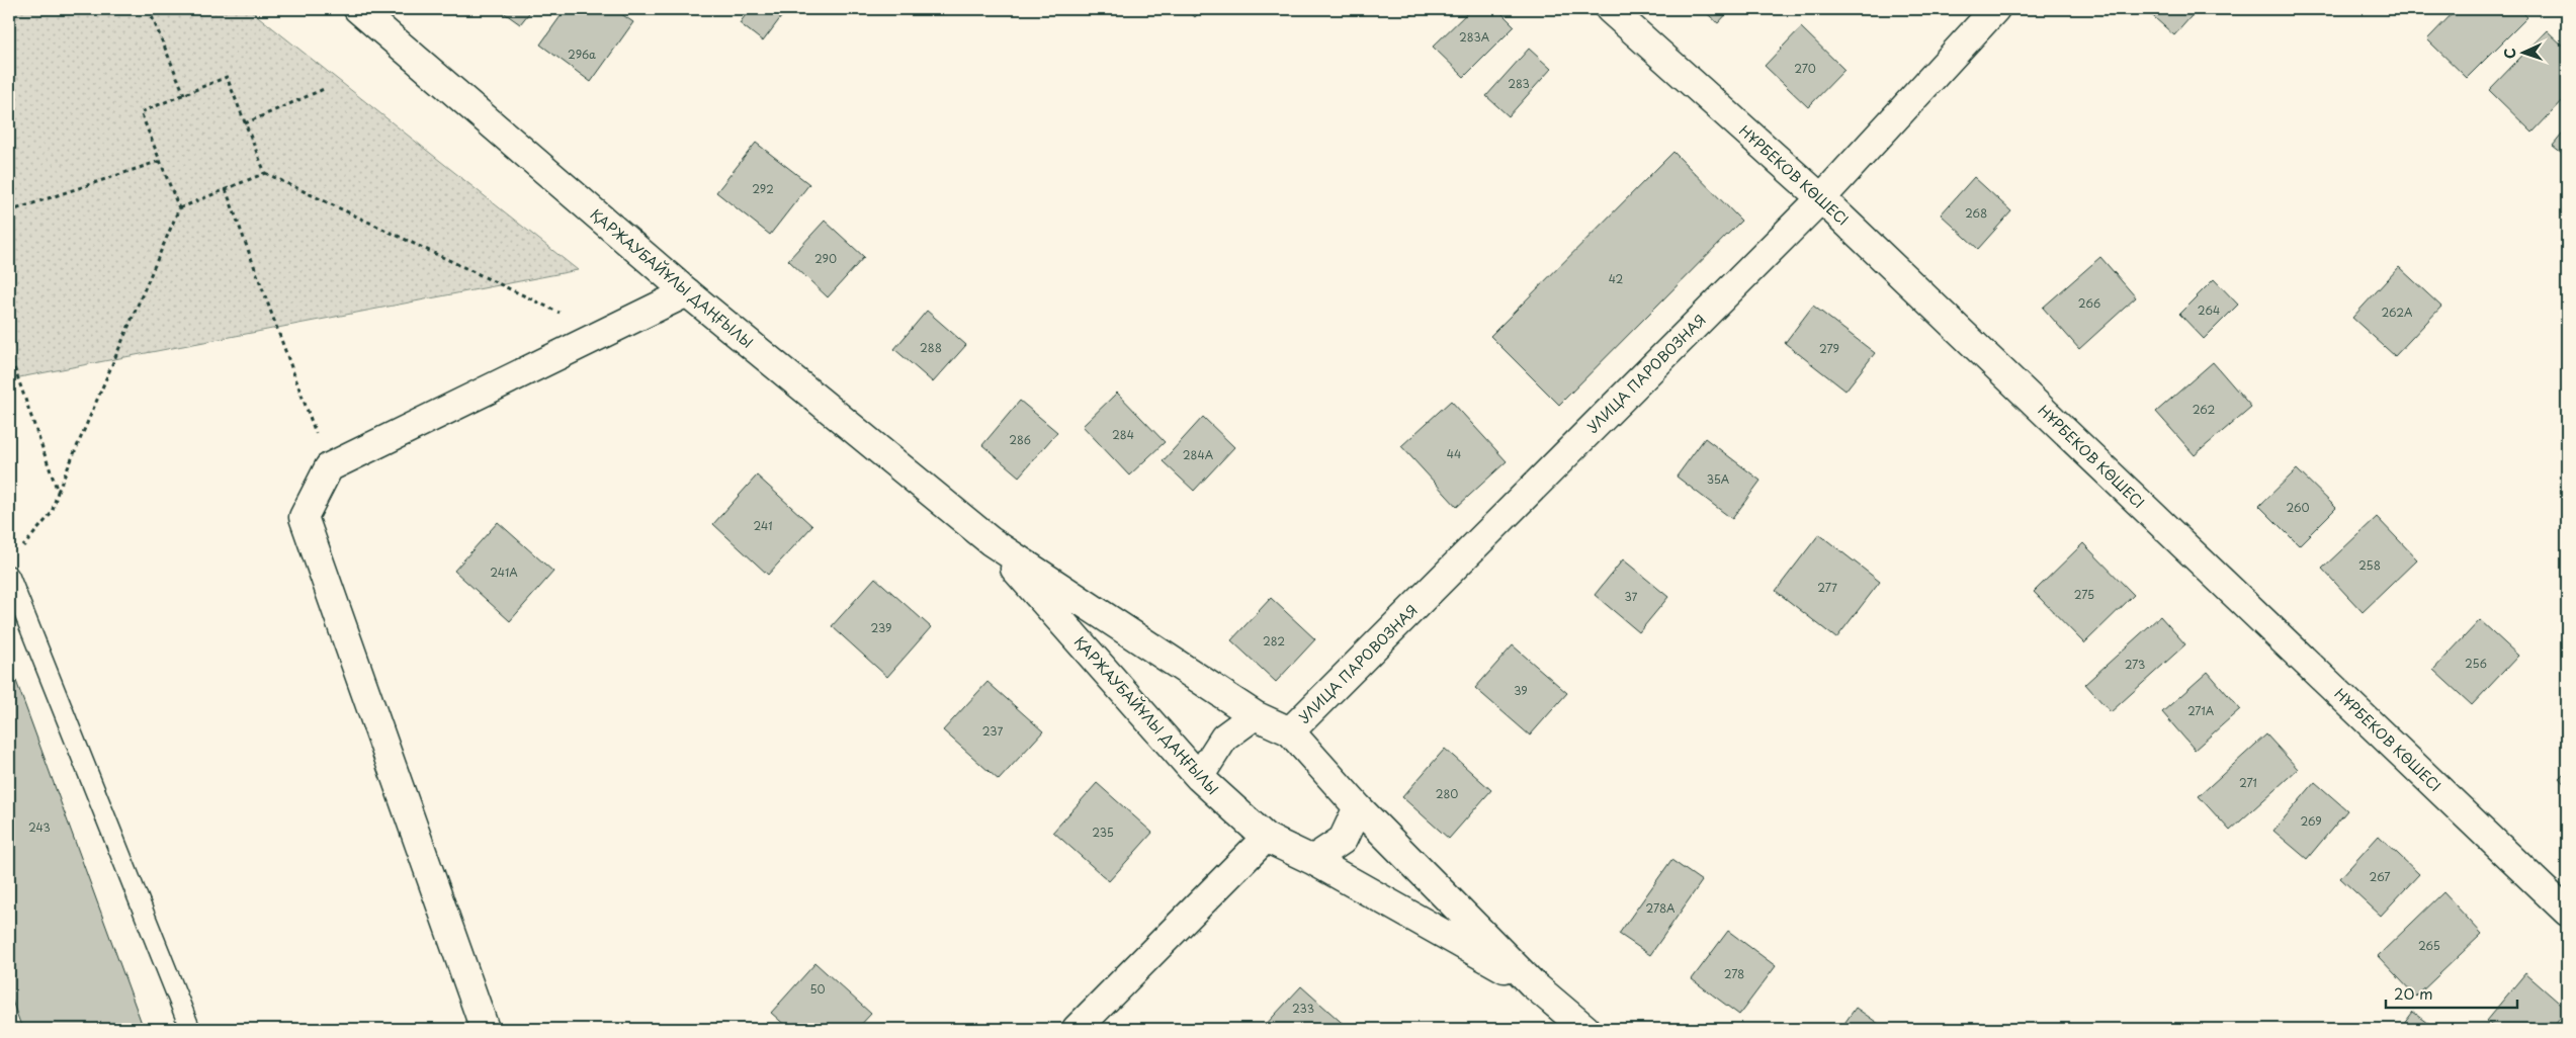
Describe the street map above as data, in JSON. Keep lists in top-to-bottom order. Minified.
{"streets":{"main road":["НҰРБЕКОВ КӨШЕСІ","ҚАРЖАУБАЙҰЛЫ ДАҢҒЫЛЫ","УЛИЦА ПАРОВОЗНАЯ"]},"crossings":[["НҰРБЕКОВ КӨШЕСІ","УЛИЦА ПАРОВОЗНАЯ"],["ҚАРЖАУБАЙҰЛЫ ДАҢҒЫЛЫ","УЛИЦА ПАРОВОЗНАЯ"]],"house_numbers":["283А","296а","270","283","292","268","290","42","266","264","262А","288","279","262","284","286","44","284А","35А","260","241","258","241А","277","275","37","239","282","256","273","39","271А","237","271","280","269","243","235","267","278А","265","278","50","233"],"scale_bar":"20 m","north":"left"}
